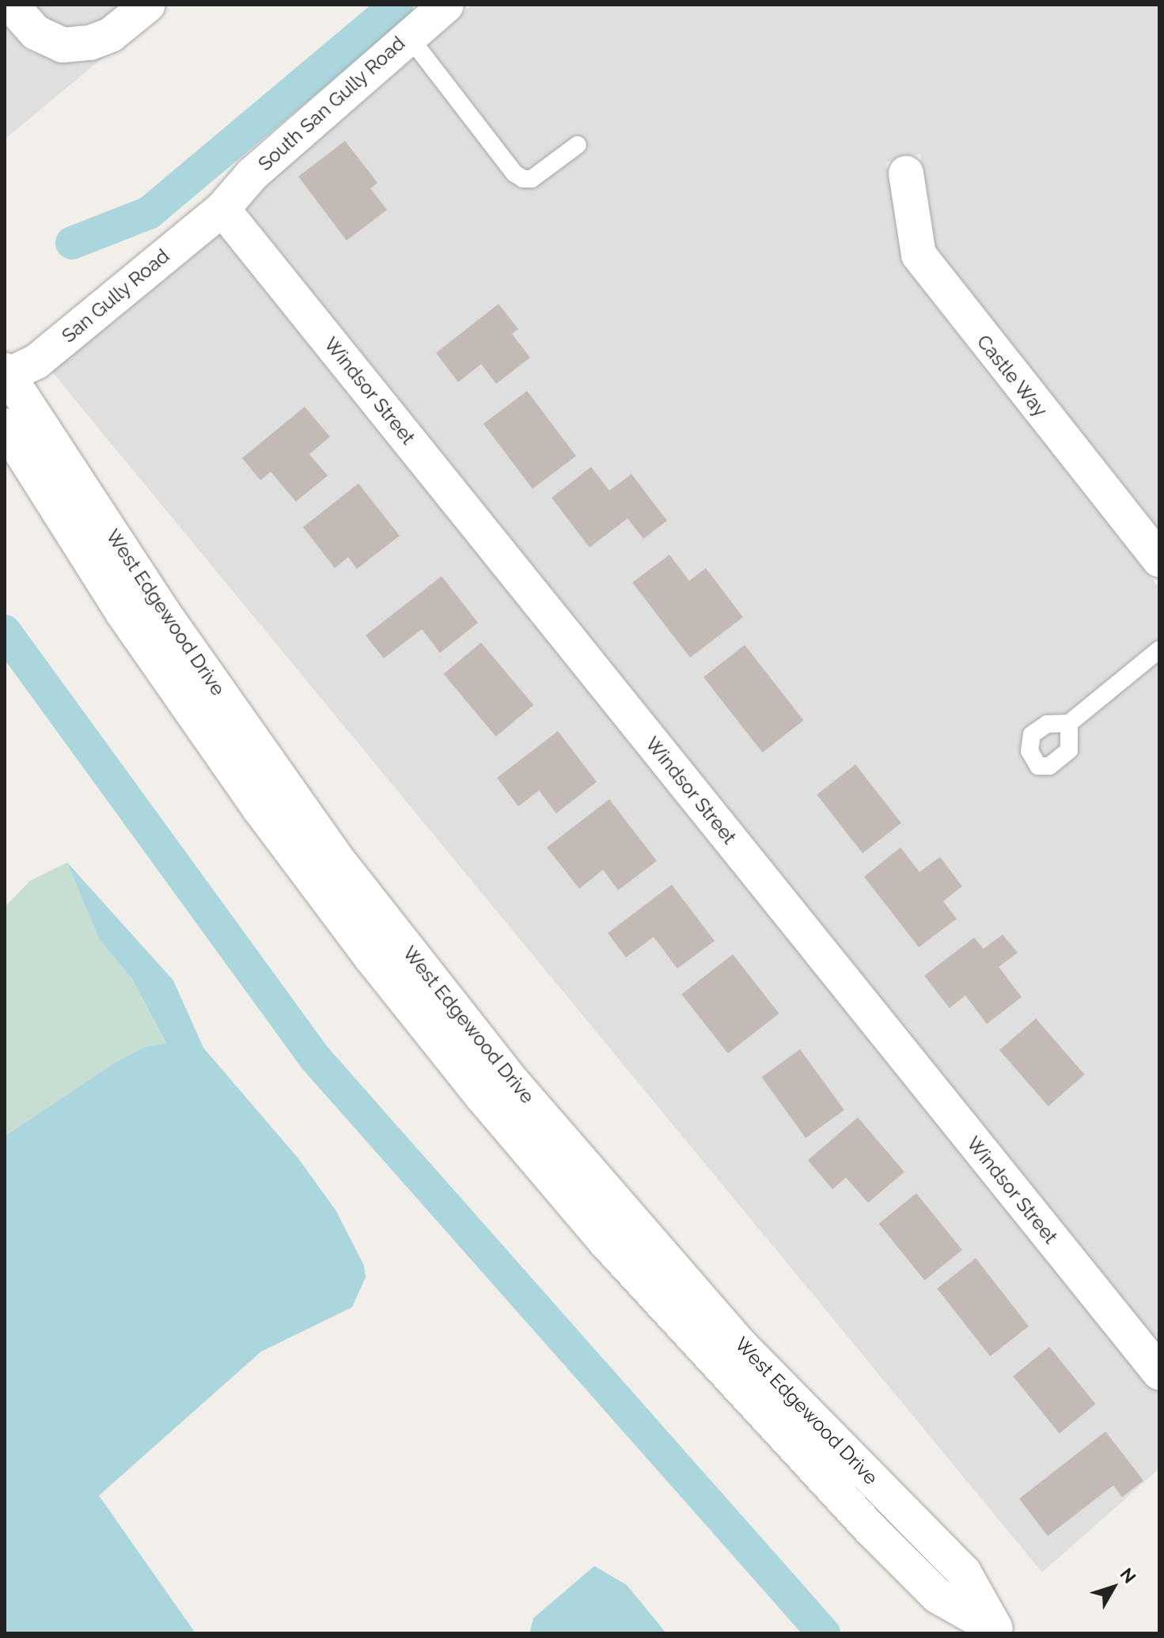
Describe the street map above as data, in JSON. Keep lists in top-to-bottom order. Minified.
{"streets":{"street":["South San Gully Road","San Gully Road","Castle Way","Windsor Street","West Edgewood Drive"]},"crossings":[["South San Gully Road","San Gully Road"],["South San Gully Road","Windsor Street"],["San Gully Road","Windsor Street"],["San Gully Road","West Edgewood Drive"]],"north":"top right"}
